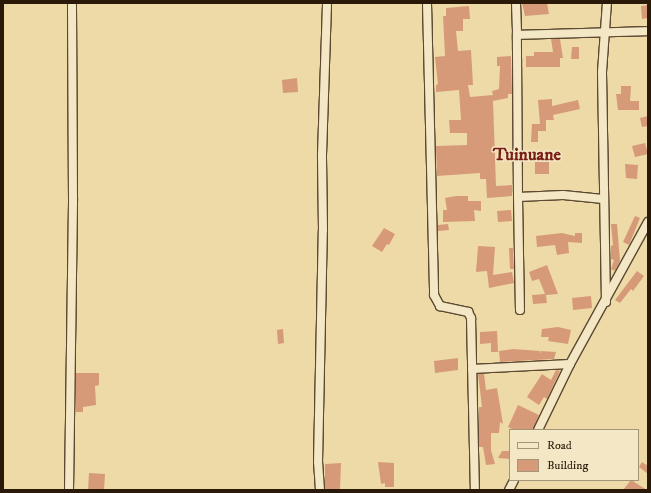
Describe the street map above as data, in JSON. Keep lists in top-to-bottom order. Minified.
{"districts":["Tuinuane"],"legend":["Road","Building"]}
